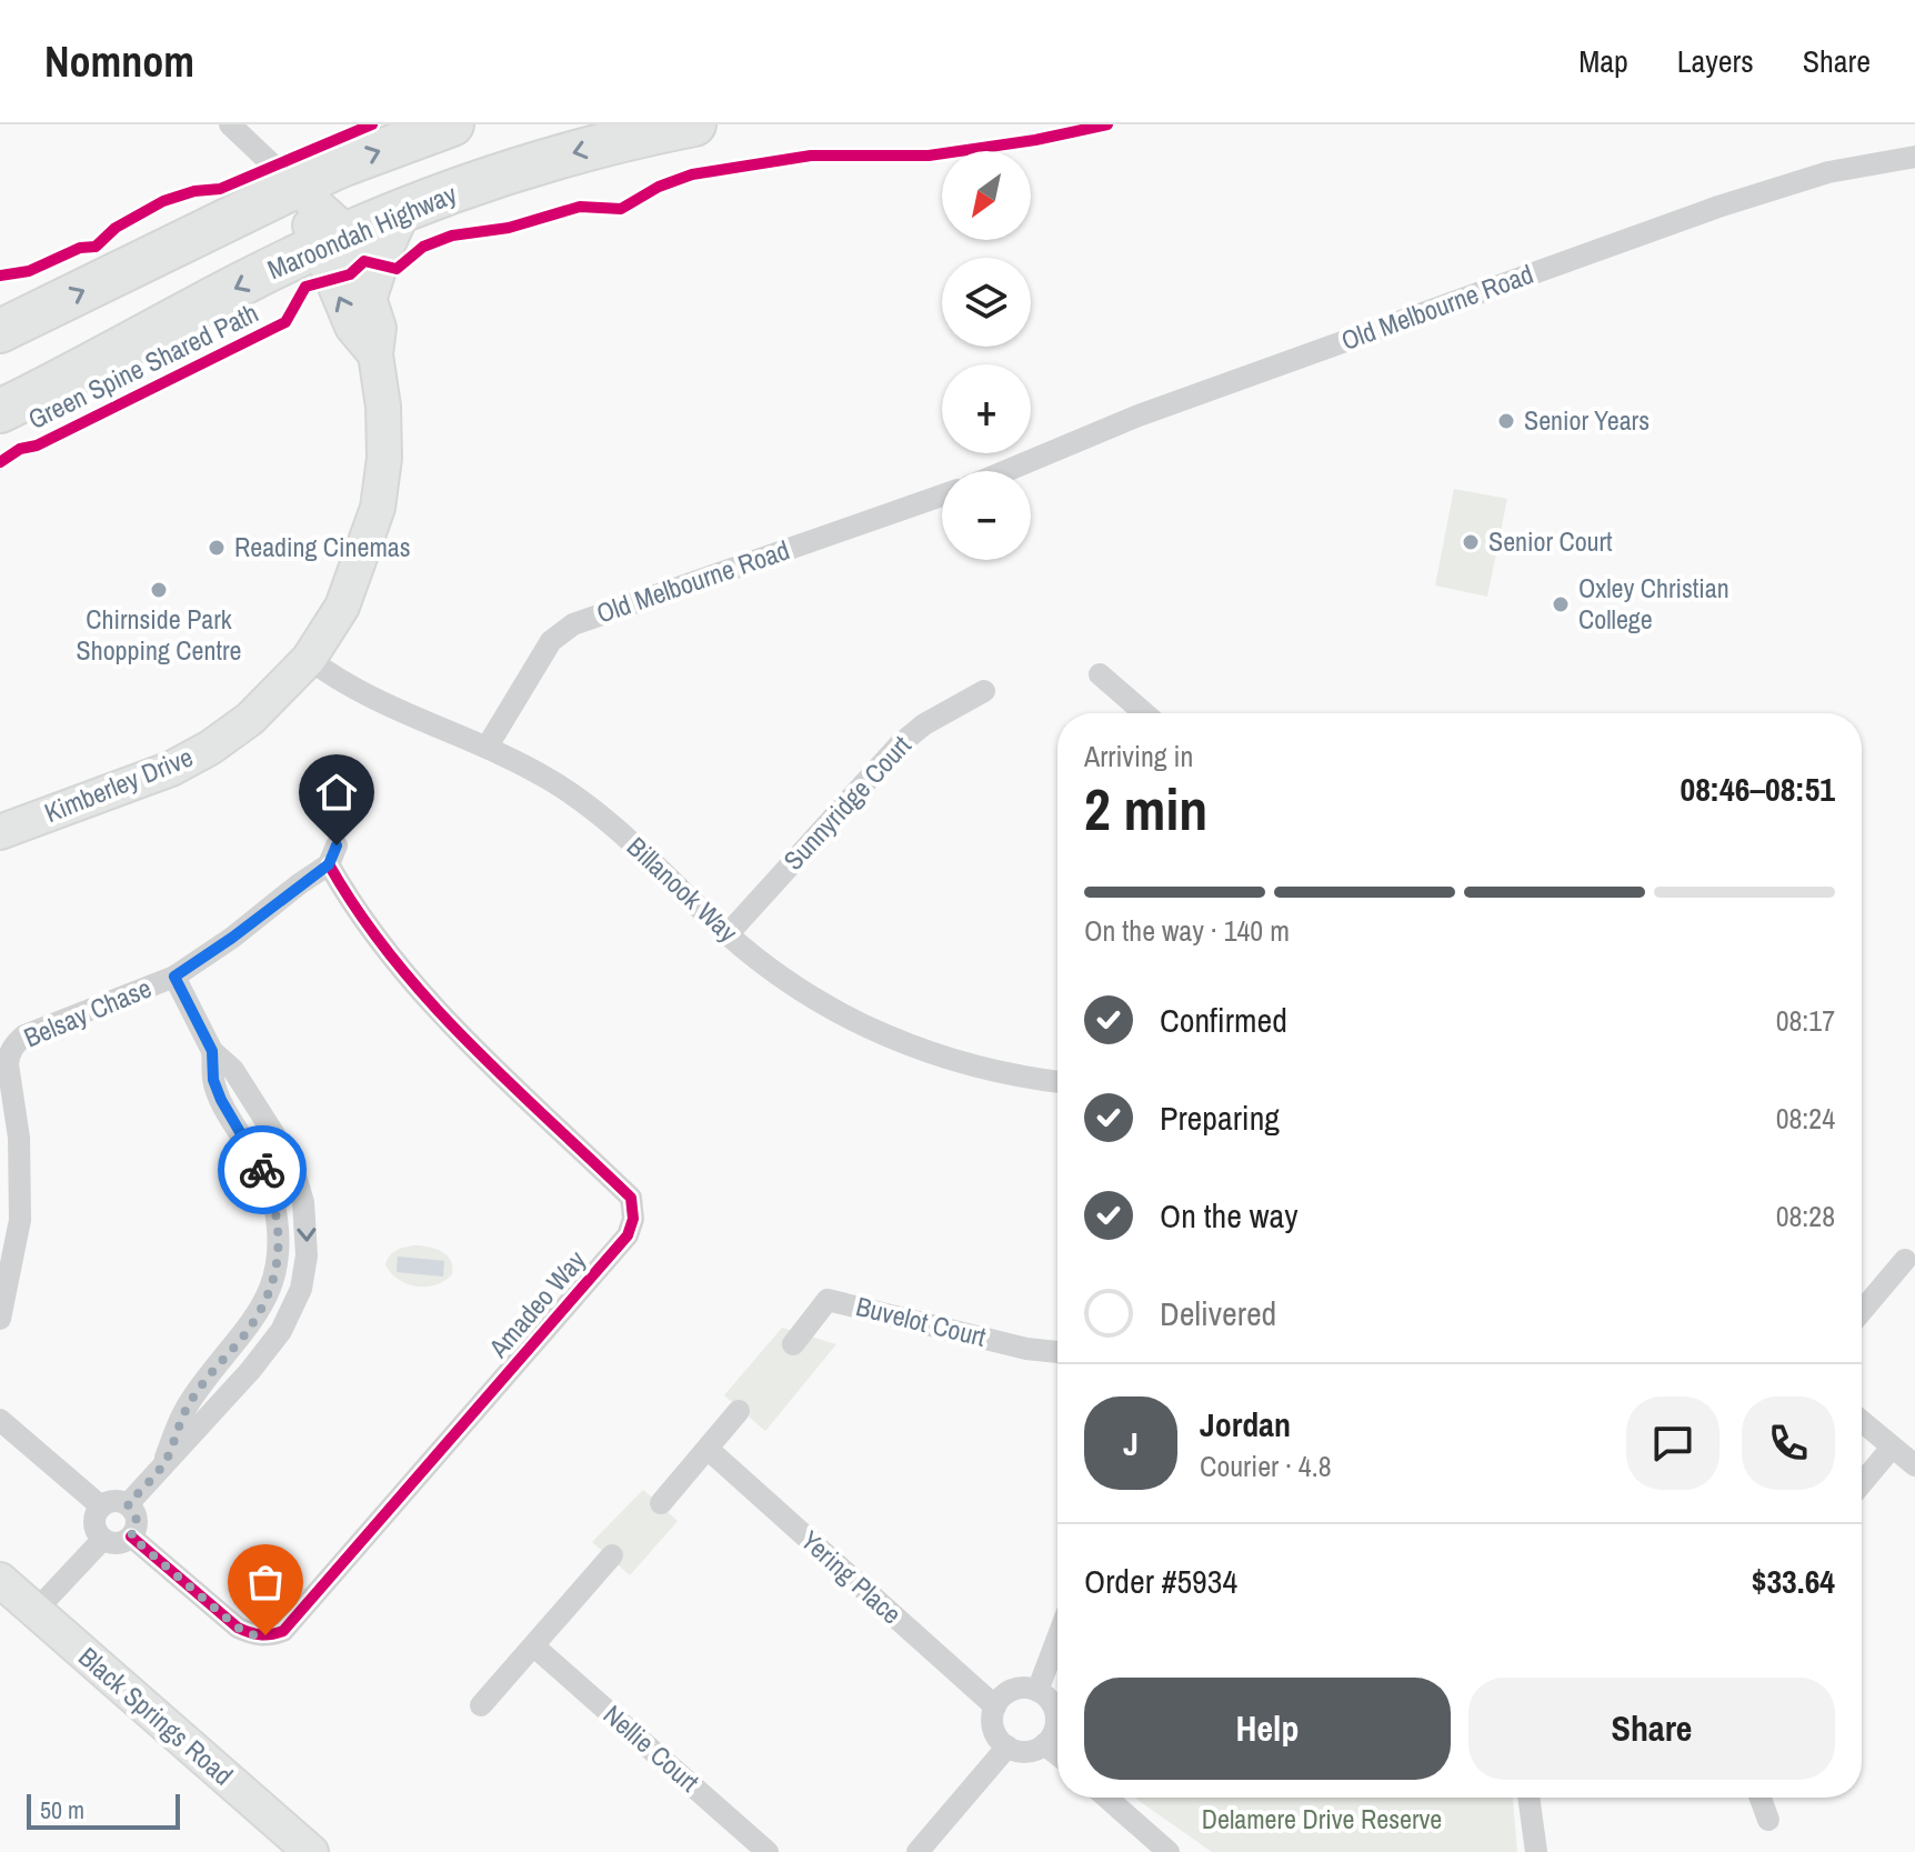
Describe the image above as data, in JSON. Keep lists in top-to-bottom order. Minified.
{"streets":{"highway":["Maroondah Highway"],"main road":["Kimberley Drive","Black Springs Road"],"street":["Old Melbourne Road","Sunnyridge Court","Billanook Way","Belsay Chase","Amadeo Way","Buvelot Court","Yering Place","Nellie Court"],"cycle path":["Green Spine Shared Path"]},"crossings":[["Maroondah Highway","Kimberley Drive"],["Old Melbourne Road","Billanook Way"],["Kimberley Drive","Billanook Way"],["Sunnyridge Court","Billanook Way"],["Belsay Chase","Amadeo Way"]],"parks":["Delamere Drive Reserve"],"places":["Senior Years","Senior Court","Reading Cinemas","Chirnside Park Shopping Centre","Oxley Christian College"],"scale_bar":"50 m","north":"bottom left","page":{"header":"Nomnom","nav":["Map","Layers","Share"],"map_buttons":["+","−"],"heading":["2 min","Arriving in","08:46–08:51"],"panel":["Jordan","Courier · 4.8","Order #5934","$33.64"],"bar":"On the way · 140 m","list":[["Confirmed","08:17"],["Preparing","08:24"],["On the way","08:28"],"Delivered"],"round":"J","buttons":["Help","Share"],"scale":"50 m"}}
